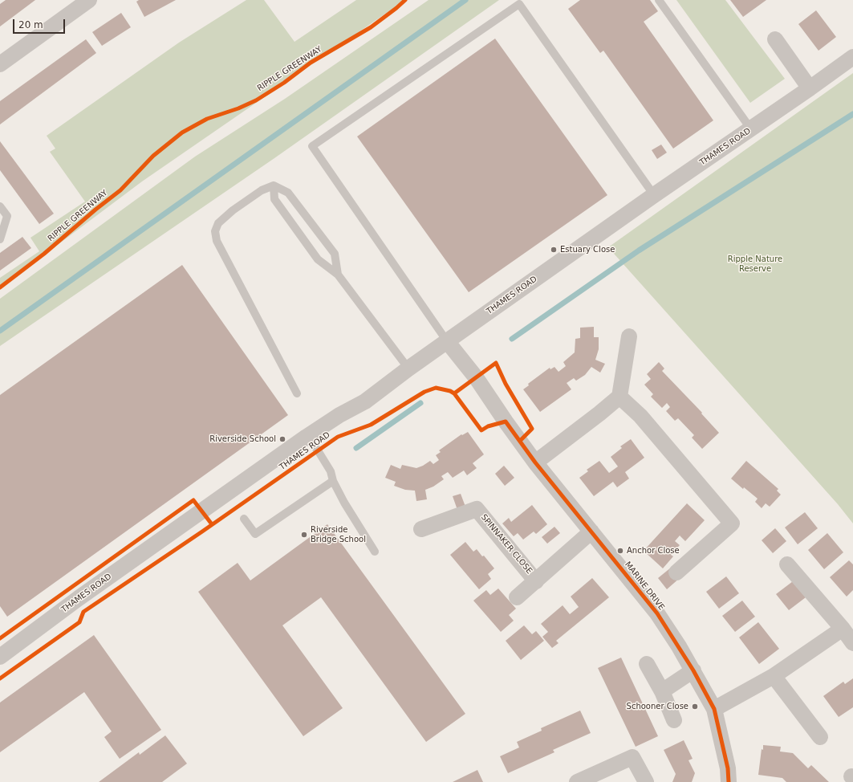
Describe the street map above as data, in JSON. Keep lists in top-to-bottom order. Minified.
{"streets":{"street":["THAMES ROAD","SPINNAKER CLOSE","MARINE DRIVE"],"cycle path":["RIPPLE GREENWAY"]},"crossings":[["THAMES ROAD","MARINE DRIVE"],["SPINNAKER CLOSE","MARINE DRIVE"]],"parks":["Ripple Nature Reserve"],"places":["Estuary Close","Riverside School","Riverside Bridge School","Anchor Close","Schooner Close"],"scale_bar":"20 m"}
